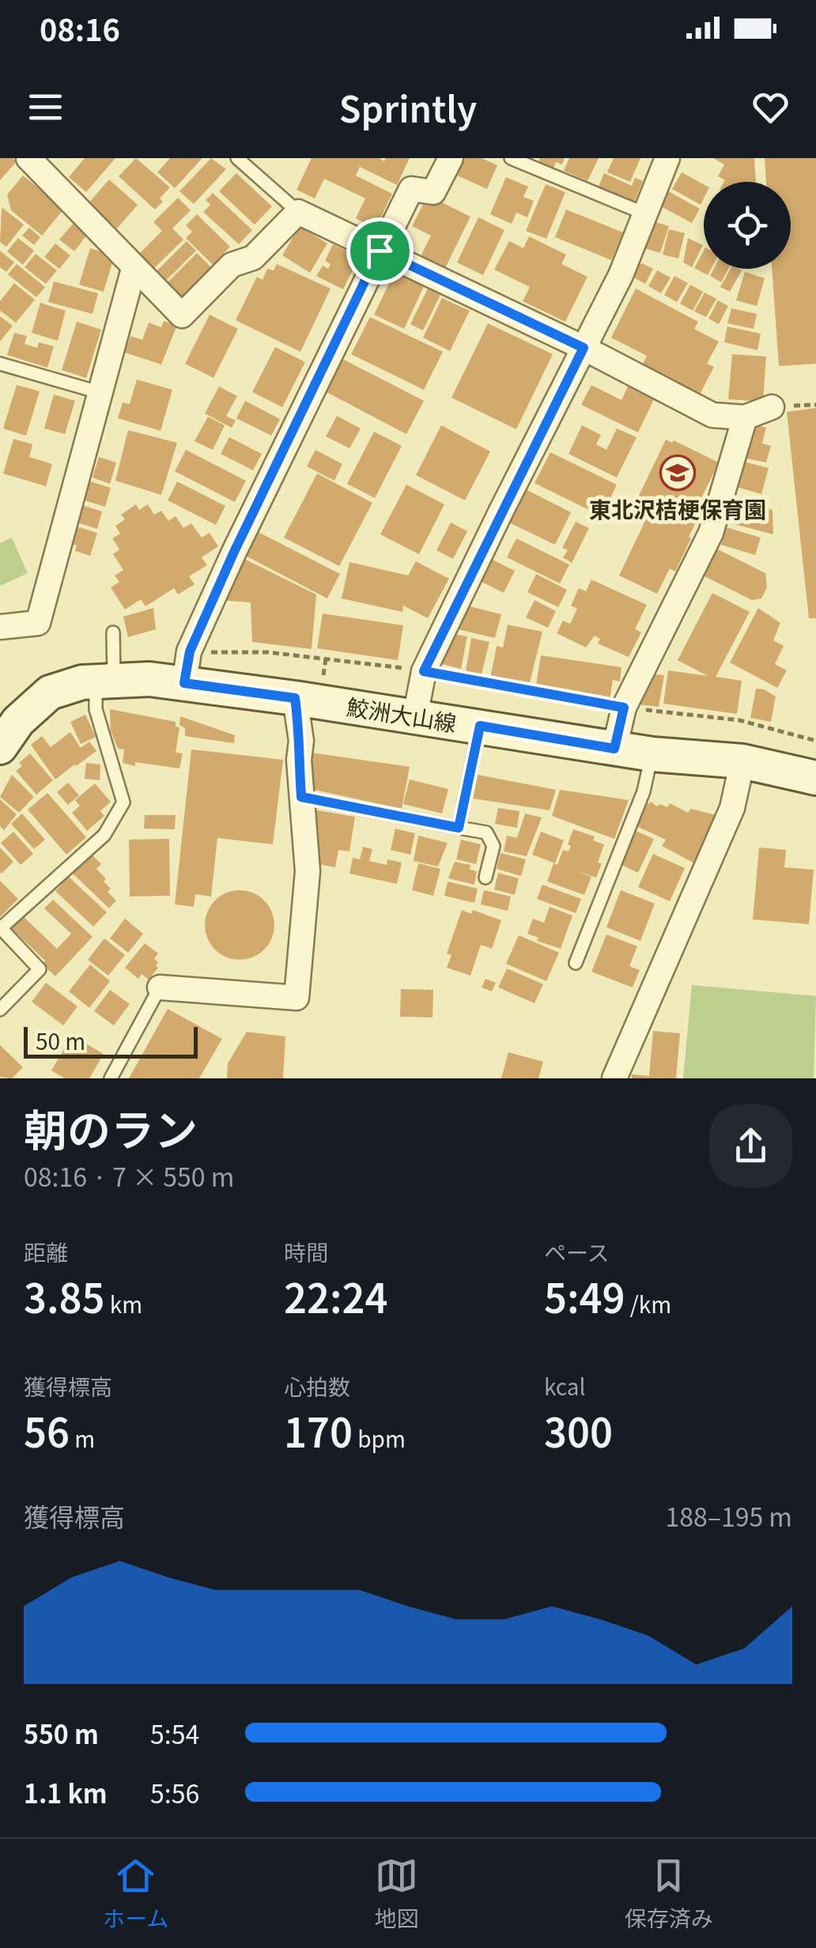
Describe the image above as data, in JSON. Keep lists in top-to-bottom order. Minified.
{"streets":{"main road":["鮫洲大山線"]},"places":{"school or university":["東北沢桔梗保育園"]},"scale_bar":"50 m","page":{"status":"08:16","header":"Sprintly","scale":"50 m","heading":["朝のラン","08:16 · 7 × 550 m"],"stats":[["距離","3.85 km"],["時間","22:24"],["ペース","5:49 /km"],["獲得標高","56 m"],["心拍数","170 bpm"],["kcal","300"]],"chart":["獲得標高","188–195 m"],"list":[{"name":"550 m","note":"5:54"},{"name":"1.1 km","note":"5:56"}],"tabs":["ホーム","地図","保存済み"]}}
